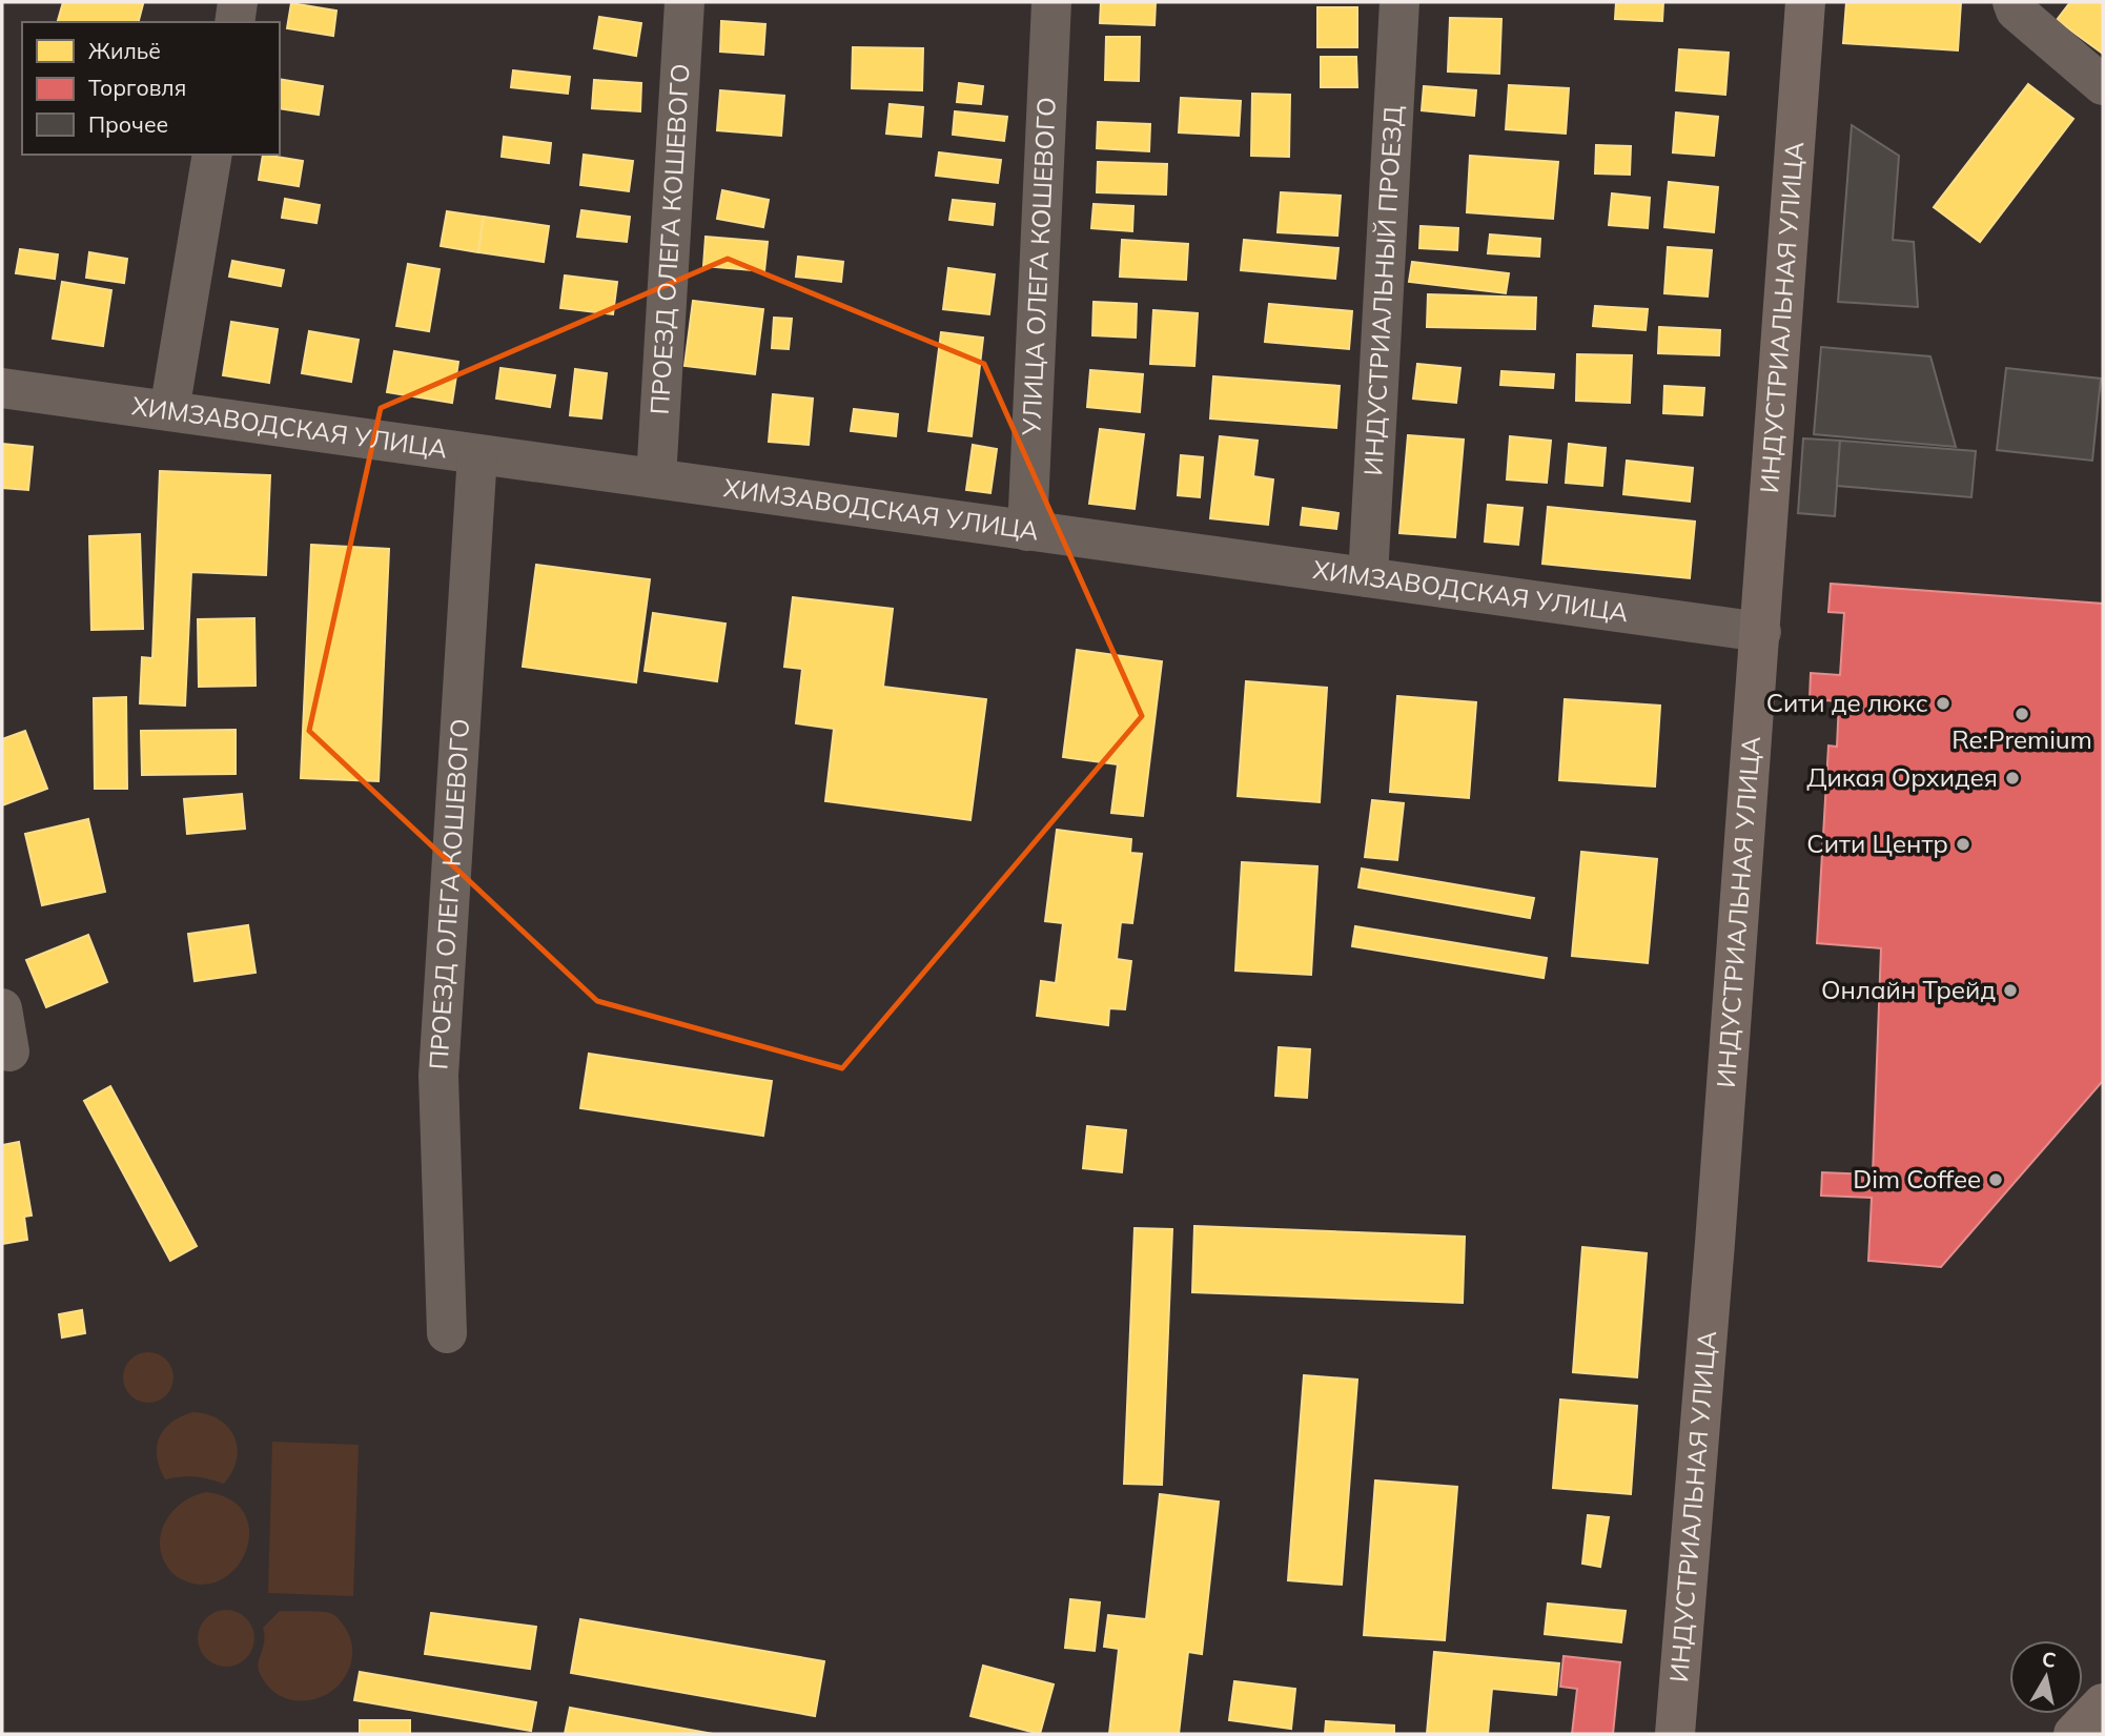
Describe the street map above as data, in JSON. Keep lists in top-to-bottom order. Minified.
{"streets":{"main road":["ИНДУСТРИАЛЬНАЯ УЛИЦА"],"street":["ПРОЕЗД ОЛЕГА КОШЕВОГО","УЛИЦА ОЛЕГА КОШЕВОГО","ИНДУСТРИАЛЬНЫЙ ПРОЕЗД","ХИМЗАВОДСКАЯ УЛИЦА"]},"crossings":[["ПРОЕЗД ОЛЕГА КОШЕВОГО","ХИМЗАВОДСКАЯ УЛИЦА"],["УЛИЦА ОЛЕГА КОШЕВОГО","ХИМЗАВОДСКАЯ УЛИЦА"],["ИНДУСТРИАЛЬНЫЙ ПРОЕЗД","ХИМЗАВОДСКАЯ УЛИЦА"],["ИНДУСТРИАЛЬНАЯ УЛИЦА","ХИМЗАВОДСКАЯ УЛИЦА"]],"places":["Сити де люкс","Re:Premium","Дикая Орхидея","Сити Центр","Онлайн Трейд","Dim Coffee"],"legend":["Жильё","Торговля","Прочее"],"north":"top"}
